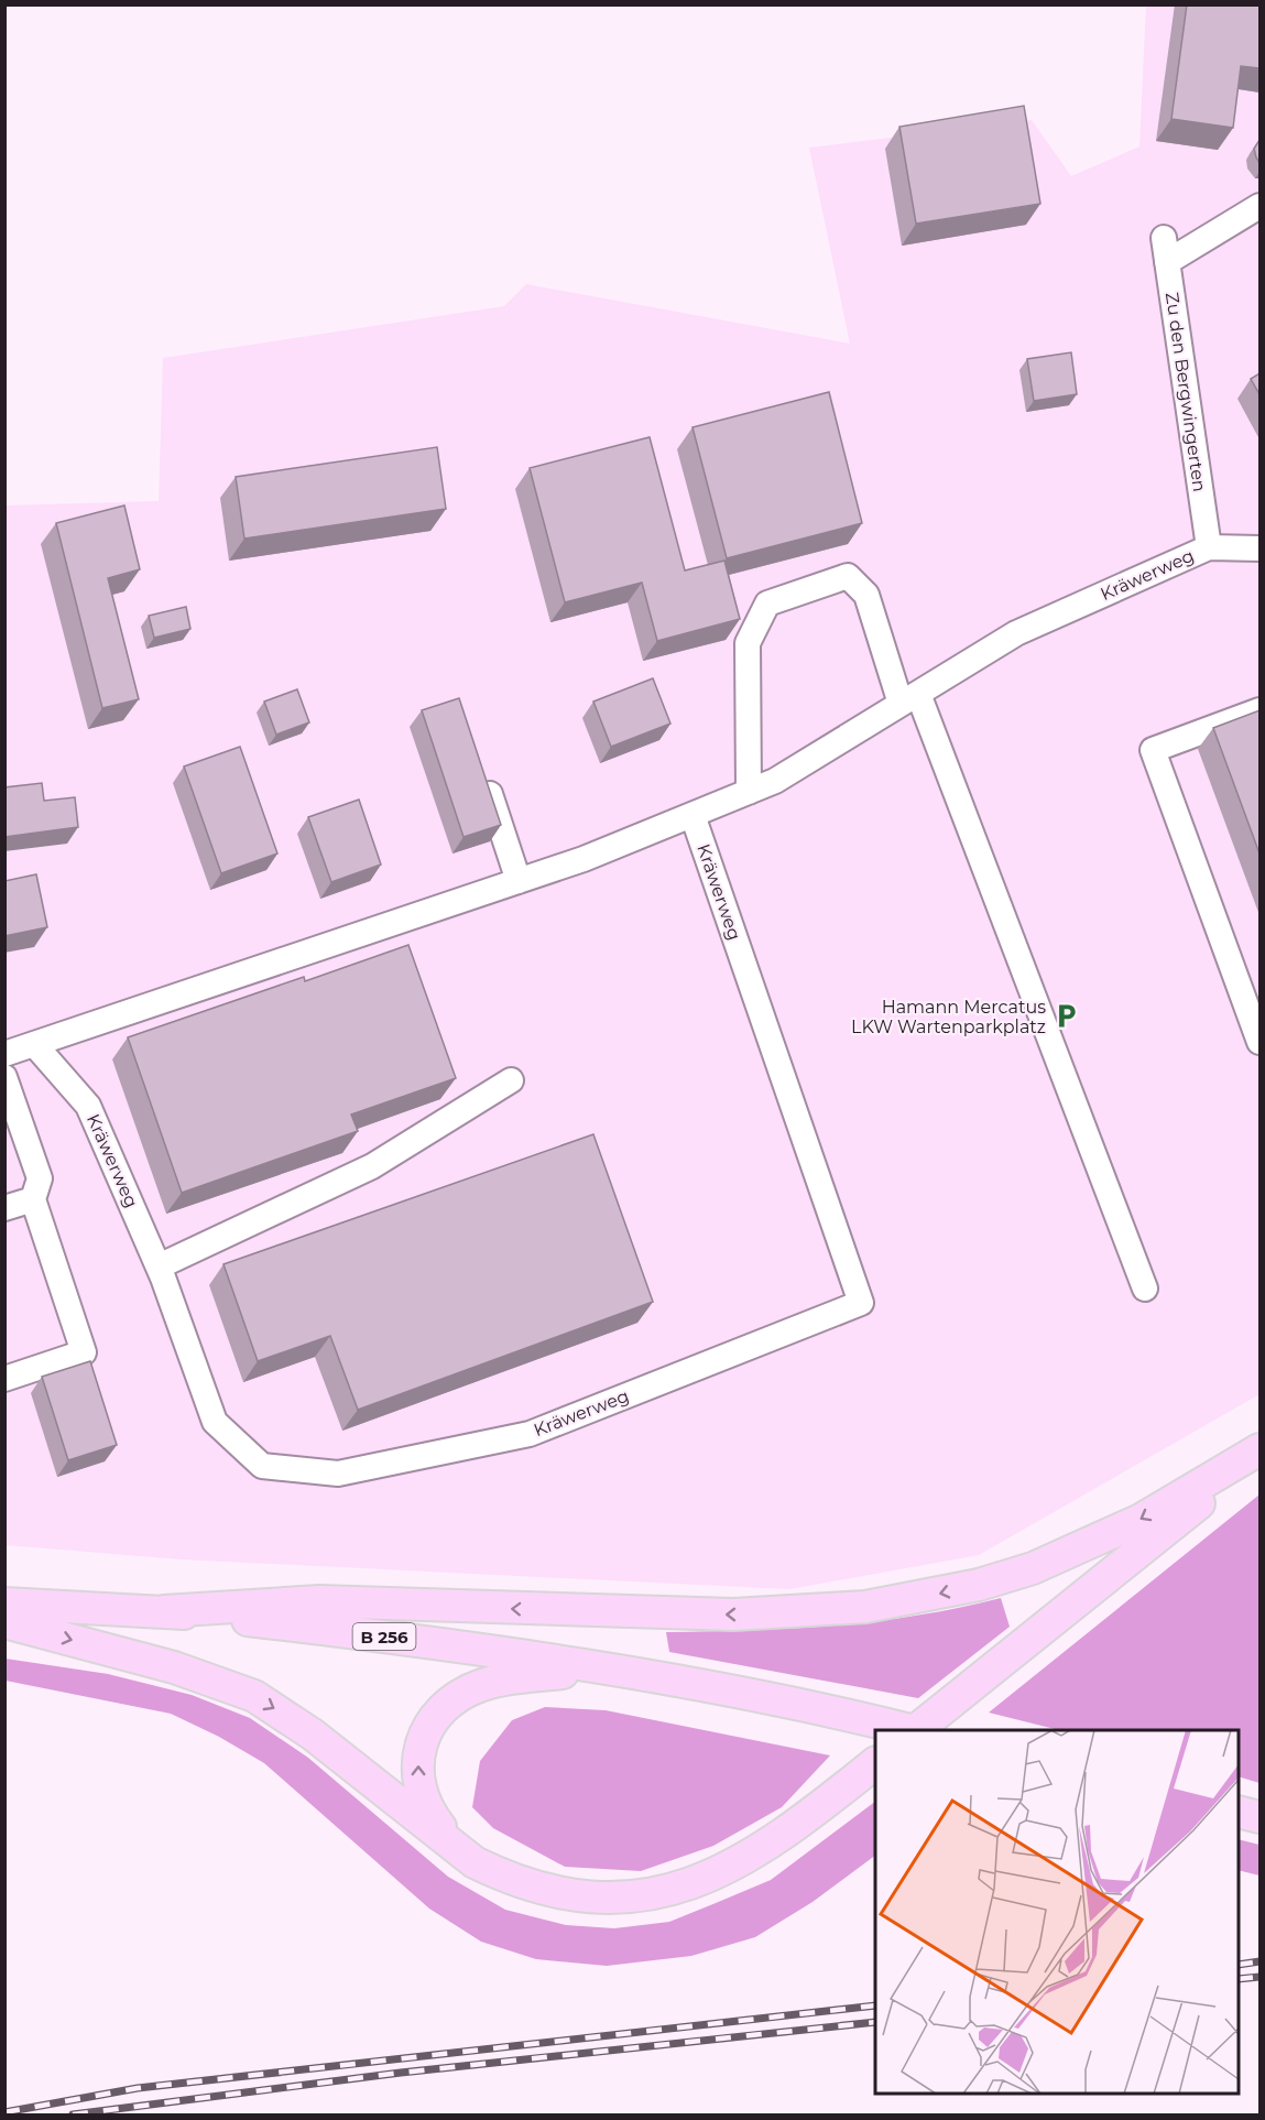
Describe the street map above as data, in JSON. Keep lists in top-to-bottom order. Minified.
{"streets":{"main road":["B 256"],"street":["Zu den Bergwingerten","Kräwerweg"]},"crossings":[["Zu den Bergwingerten","Kräwerweg"]],"places":{"parking":["Hamann Mercatus LKW Wartenparkplatz"]}}
